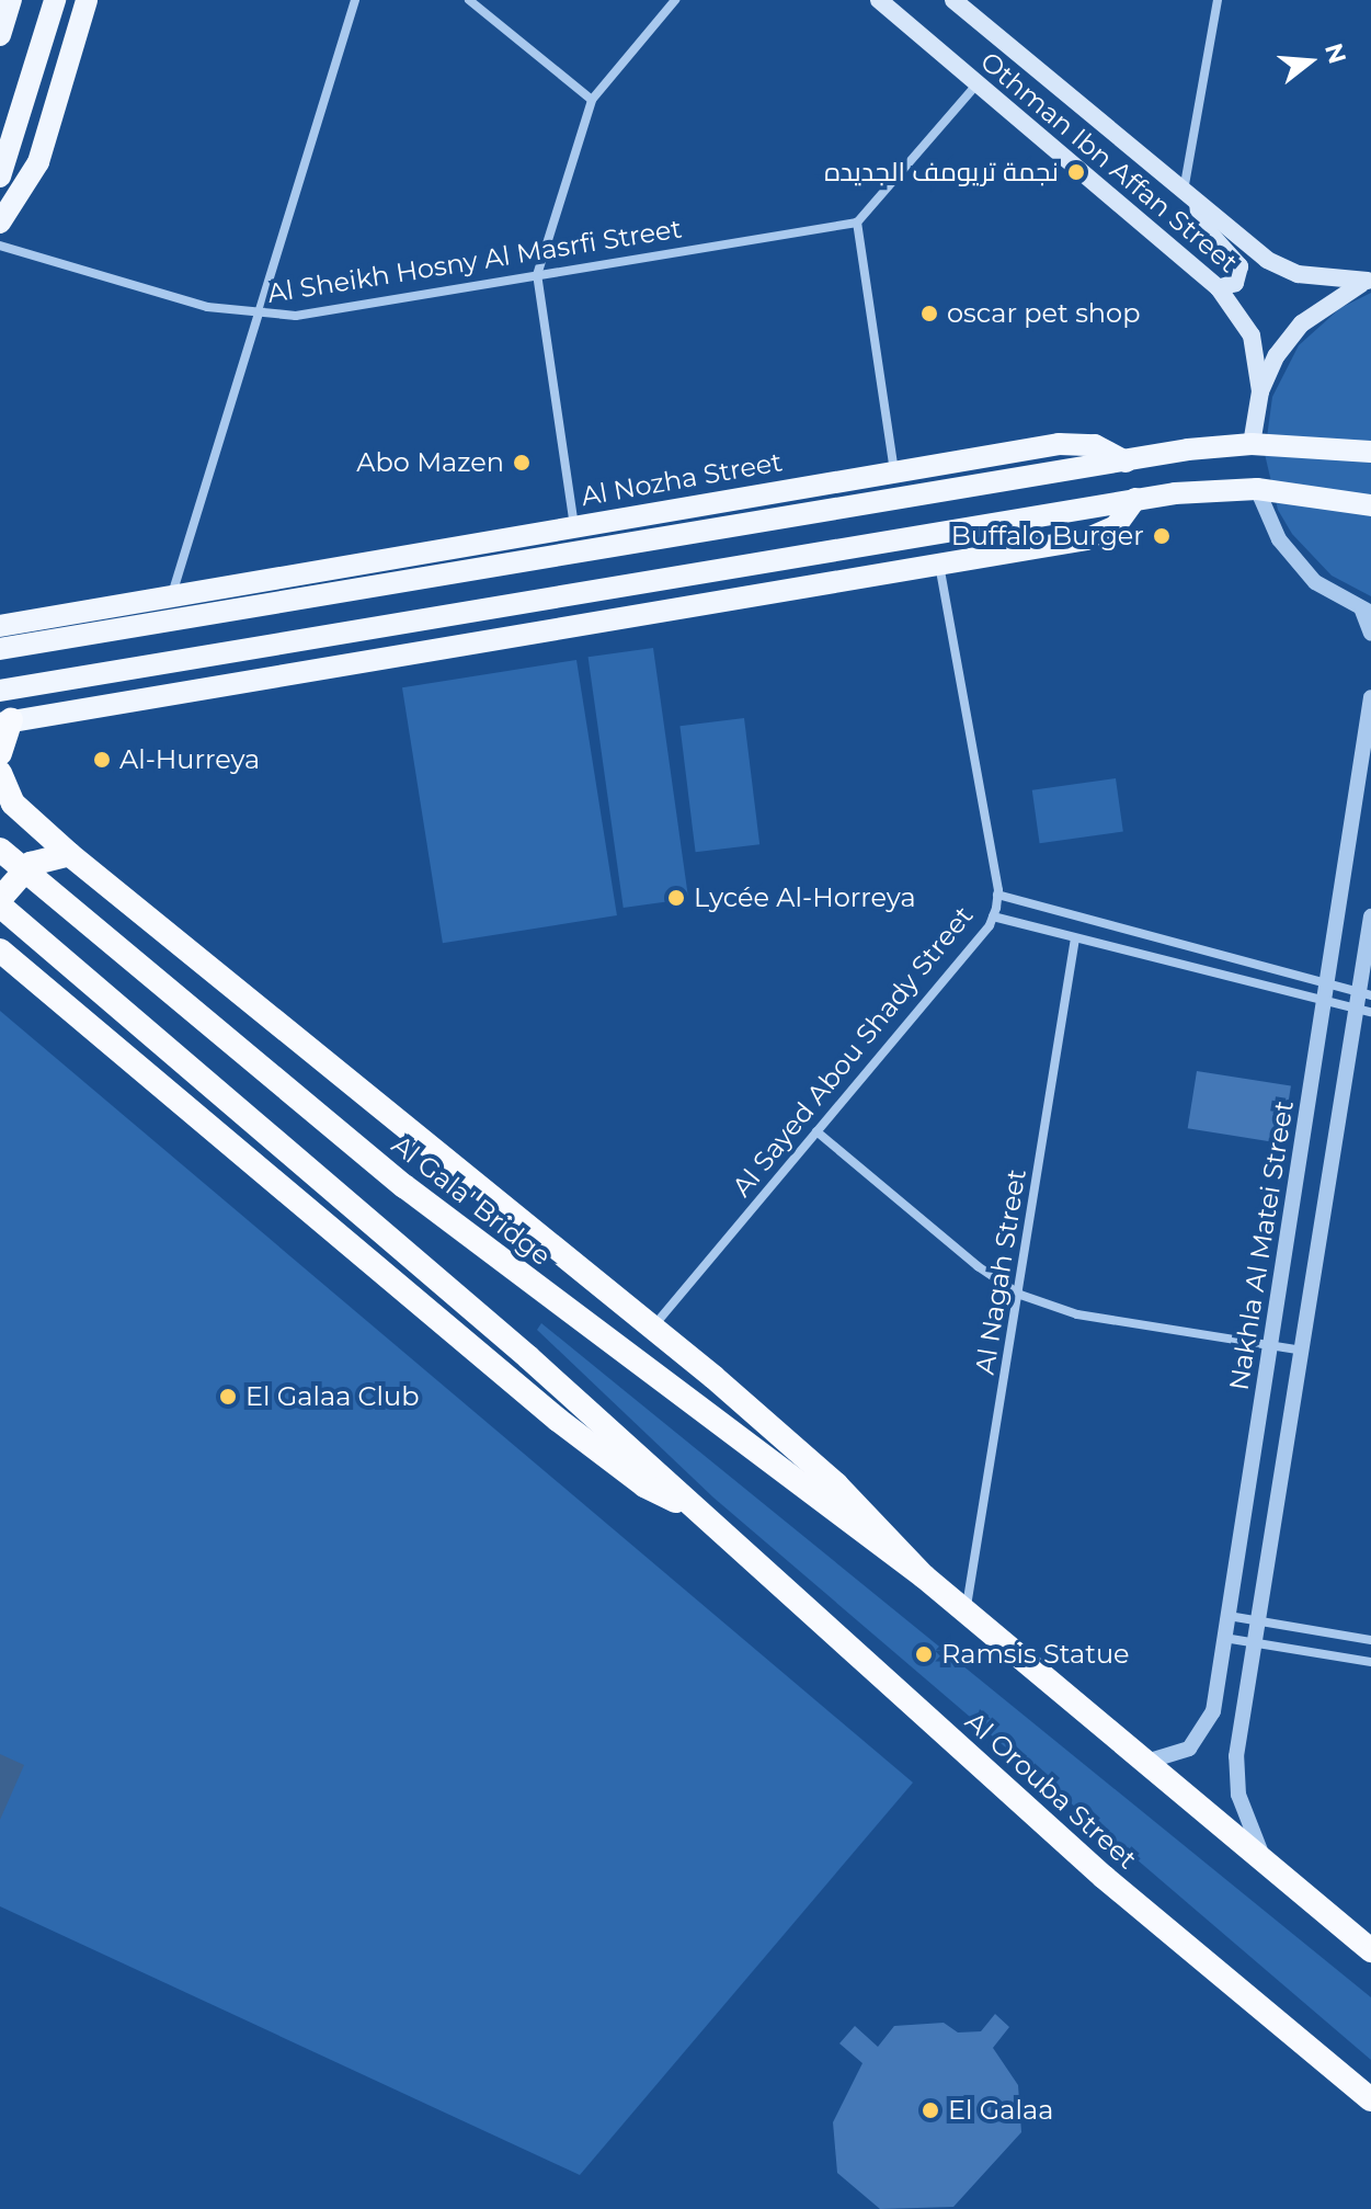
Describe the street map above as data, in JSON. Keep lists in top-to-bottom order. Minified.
{"streets":{"highway":["Al Gala' Bridge","Al Orouba Street"],"main road":["Othman Ibn Affan Street","Al Nozha Street"],"street":["Al Sheikh Hosny Al Masrfi Street","Al Sayed Abou Shady Street","Nakhla Al Matei Street","Al Nagah Street"]},"places":["نجمة تريومف الجديده","oscar pet shop","Abo Mazen","Buffalo Burger","Al-Hurreya","Lycée Al-Horreya","El Galaa Club","Ramsis Statue","El Galaa"],"north":"right"}
